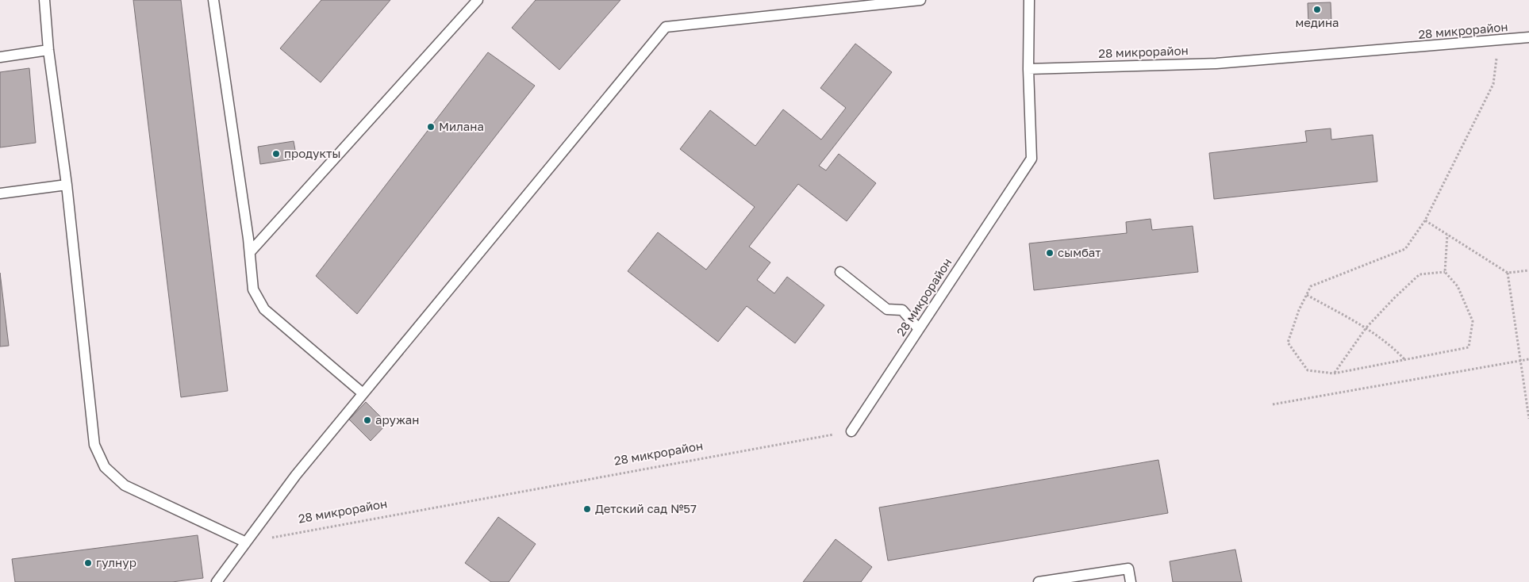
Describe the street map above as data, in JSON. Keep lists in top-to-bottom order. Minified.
{"streets":{"lane":["28 микрорайон"]},"places":["медина","Милана","продукты","сымбат","аружан","Детский сад №57","гулнур"]}
